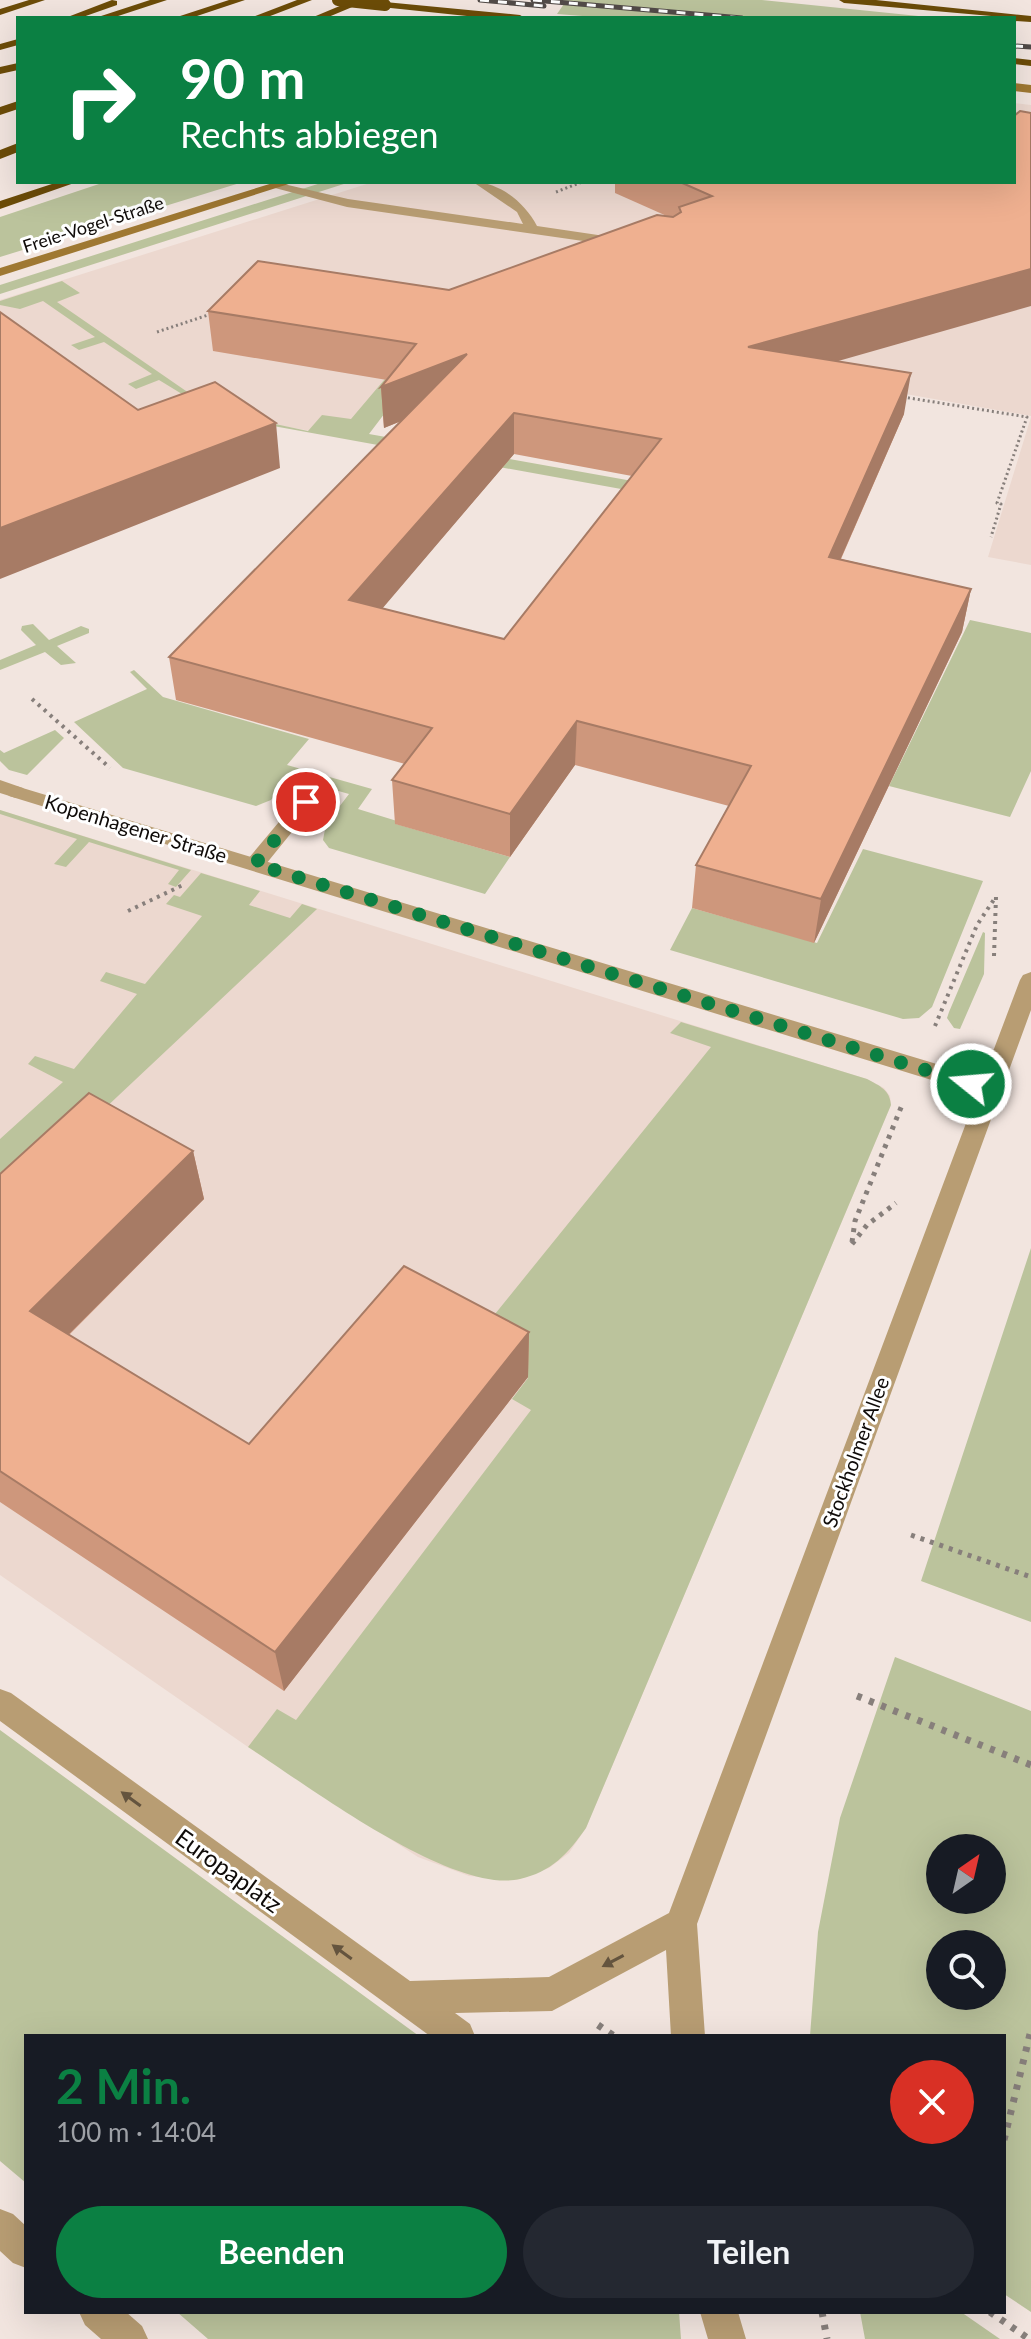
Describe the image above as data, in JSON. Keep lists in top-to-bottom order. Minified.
{"streets":{"street":["Freie-Vogel-Straße","Kopenhagener Straße","Stockholmer Allee","Europaplatz"]},"crossings":[["Kopenhagener Straße","Stockholmer Allee"]],"one_way":["Europaplatz"],"north":"top right","page":{"turn":["90 m","Rechts abbiegen"],"heading":["2 Min.","100 m · 14:04"],"buttons":["Beenden","Teilen"]}}
